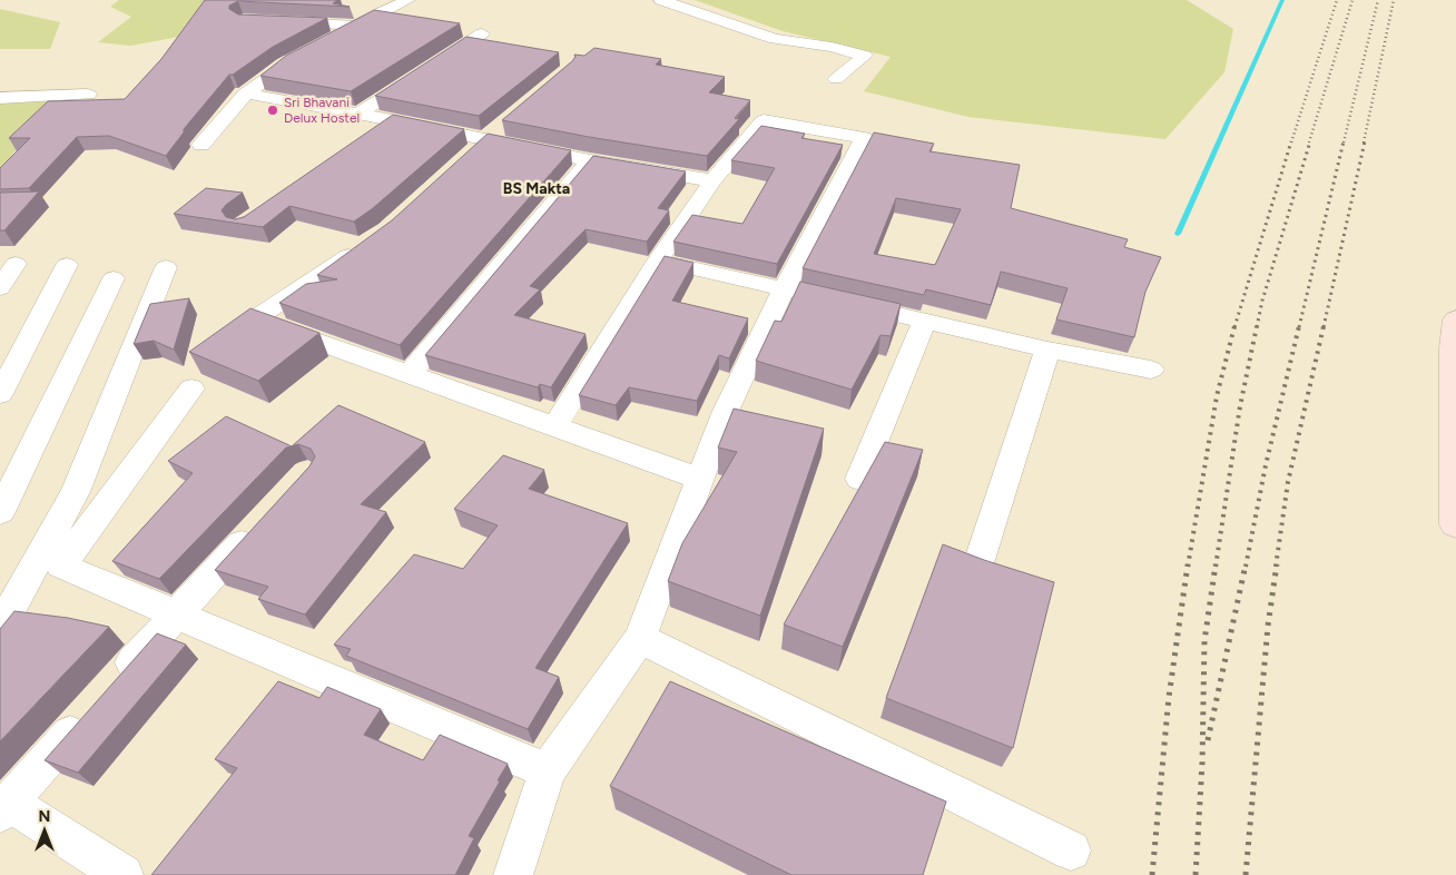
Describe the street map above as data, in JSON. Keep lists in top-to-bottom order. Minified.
{"districts":["BS Makta"],"places":["Sri Bhavani Delux Hostel"],"north":"top"}
